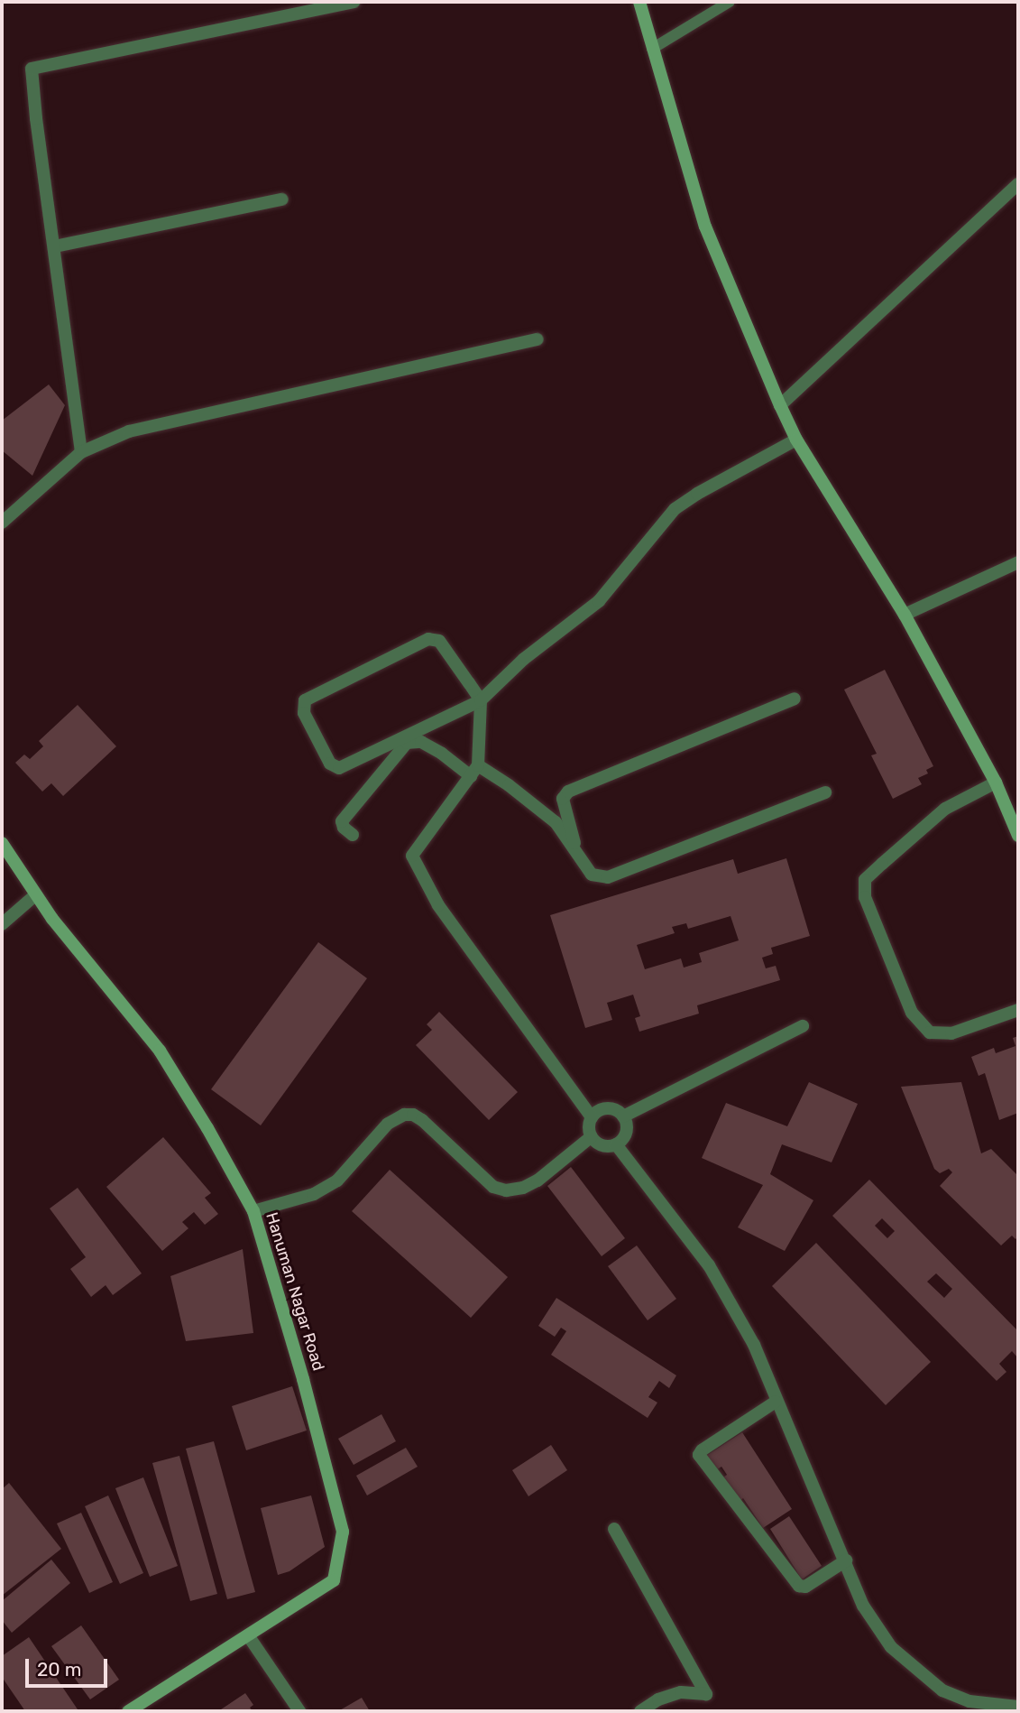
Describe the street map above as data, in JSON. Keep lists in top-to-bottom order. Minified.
{"streets":{"street":["Hanuman Nagar Road"]},"scale_bar":"20 m"}
